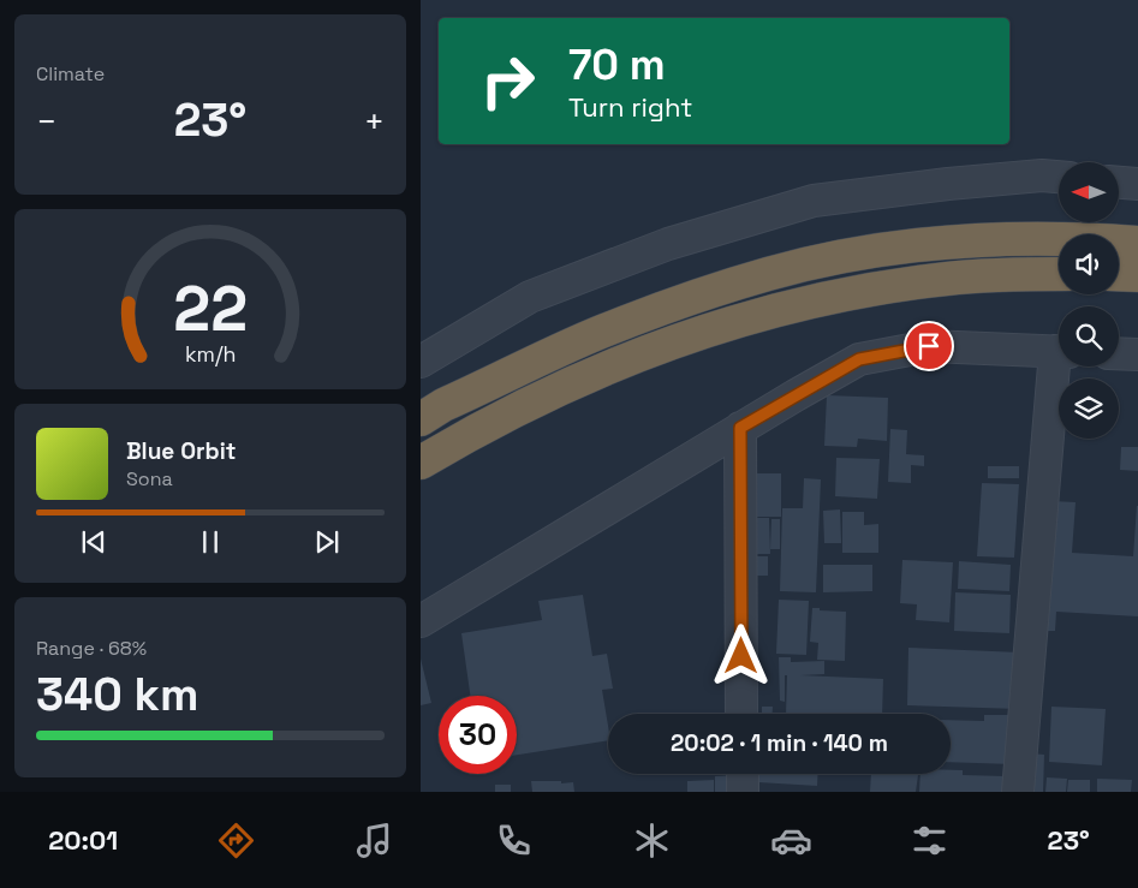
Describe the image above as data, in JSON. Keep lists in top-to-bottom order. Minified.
{"north":"left","page":{"tile":["Climate",["Range · 68%","340 km"]],"turn":["70 m","Turn right"],"heat":["−","23°","+"],"song":["Blue Orbit","Sona"],"limit":"30","trip":"20:02 · 1 min · 140 m","tabs":["20:01","23°"],"gauge":["22","km/h"]}}
